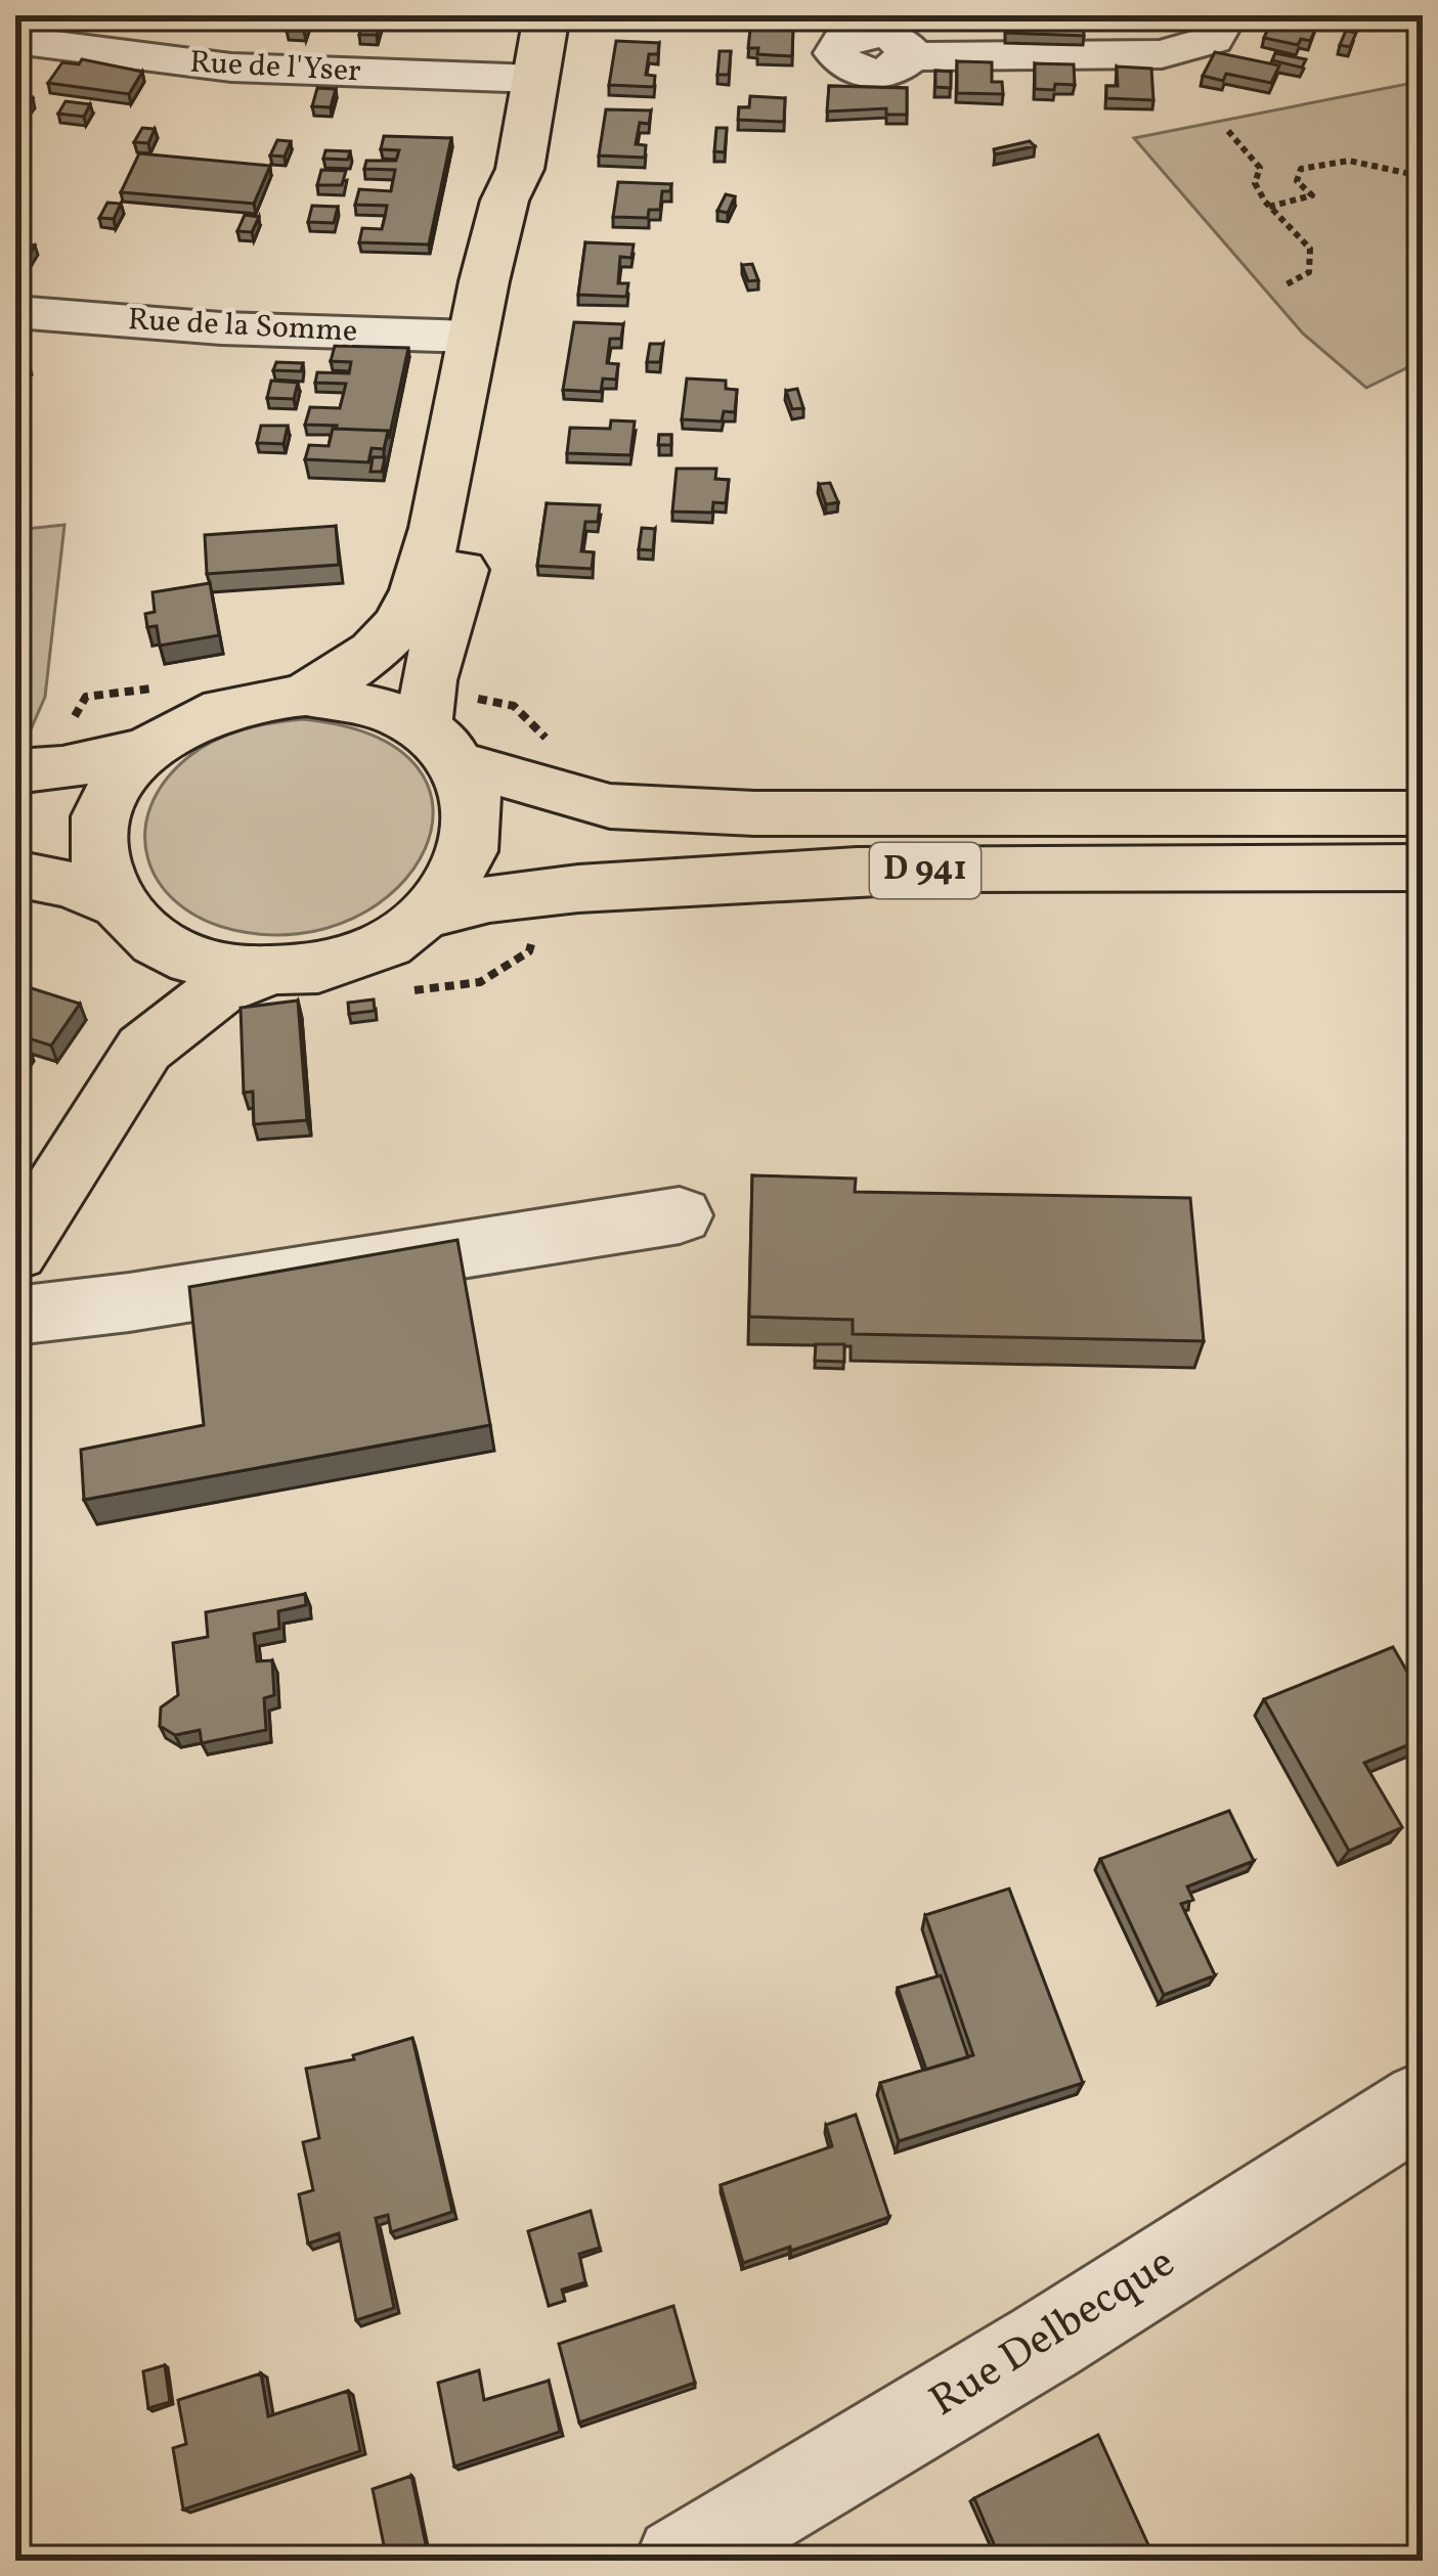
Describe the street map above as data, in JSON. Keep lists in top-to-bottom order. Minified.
{"streets":{"main road":["D 941"],"street":["Rue de l'Yser","Rue de la Somme","Rue Delbecque"]}}
